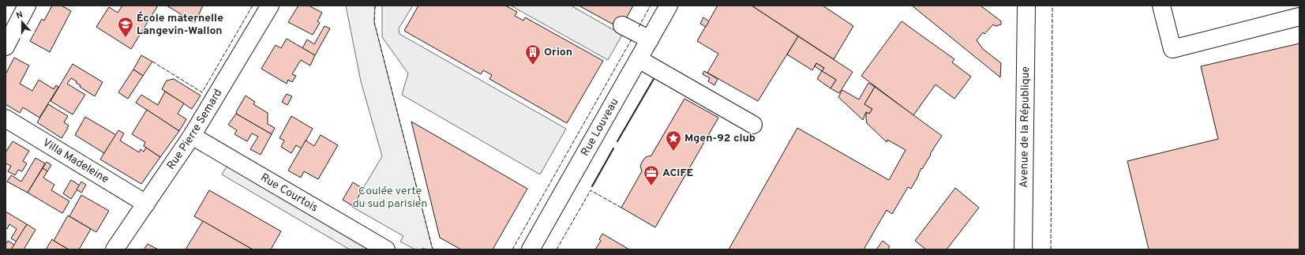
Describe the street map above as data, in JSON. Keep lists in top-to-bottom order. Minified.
{"streets":{"street":["Rue Louveau","Avenue de la République","Rue Pierre Semard","Villa Madeleine","Rue Courtois"]},"crossings":[["Rue Pierre Semard","Villa Madeleine"],["Rue Pierre Semard","Rue Courtois"]],"parks":["Coulée verte du sud parisien"],"places":{"school or university":["École maternelle Langevin-Wallon"],"building":["Orion"],"place":["Mgen-92 club"],"office":["ACIFE"]},"north":"top"}
